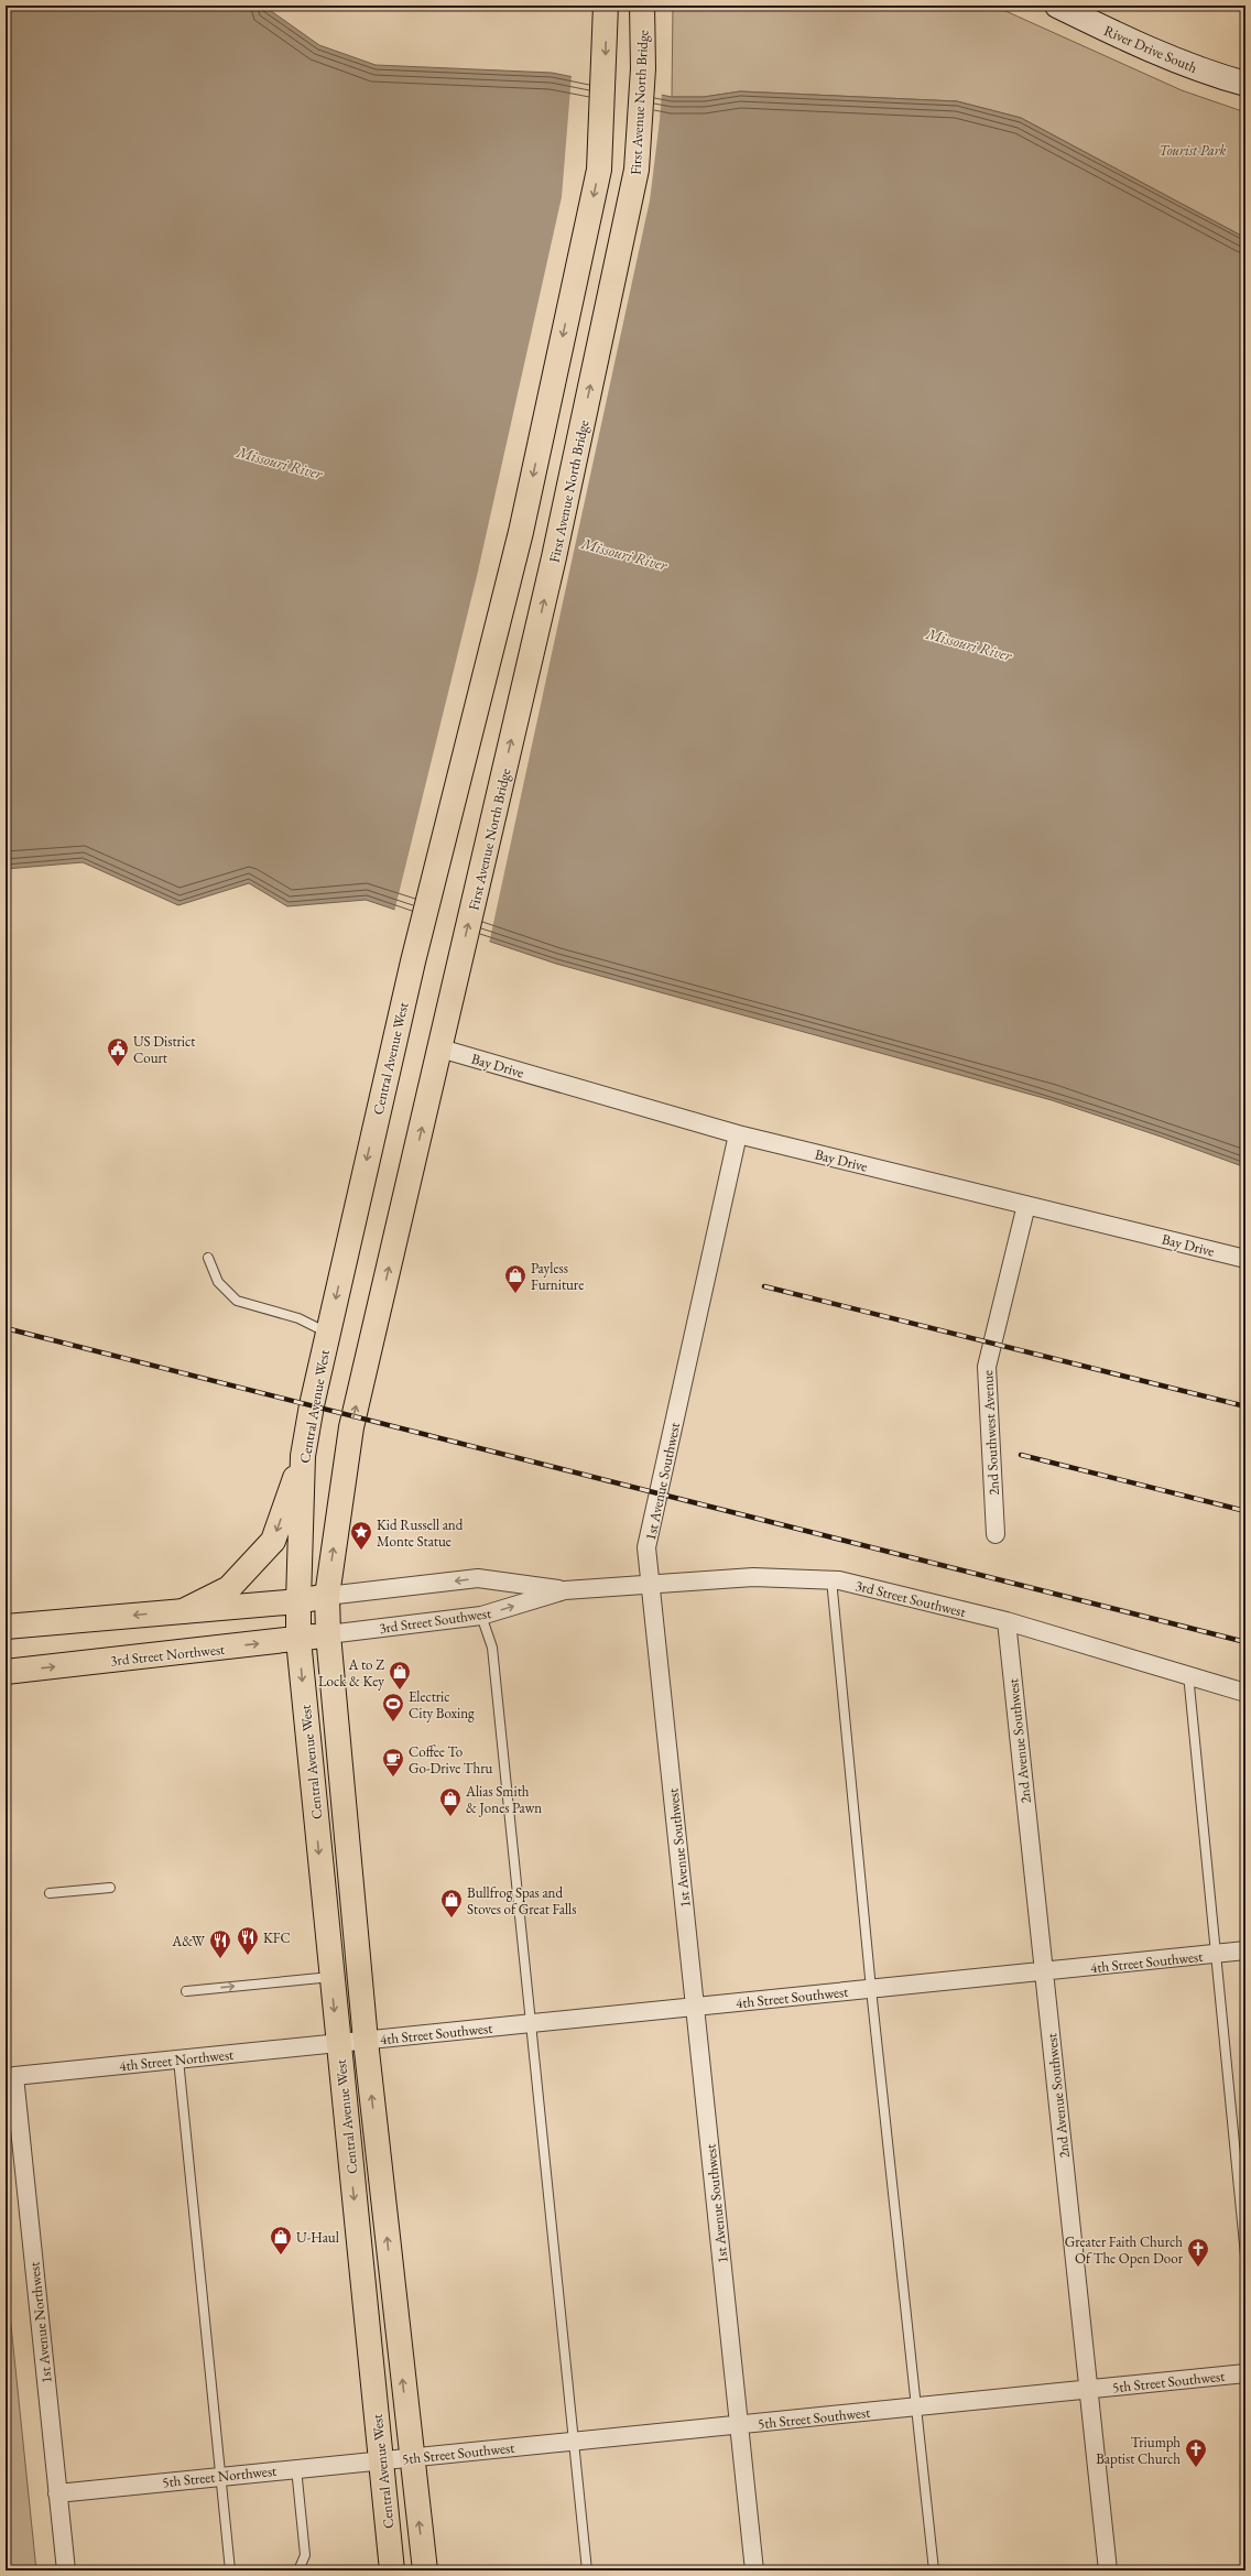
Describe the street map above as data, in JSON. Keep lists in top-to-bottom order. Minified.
{"streets":{"main road":["River Drive South","First Avenue North Bridge","Central Avenue West","3rd Street Northwest"],"street":["Bay Drive","2nd Southwest Avenue","1st Avenue Southwest","3rd Street Southwest","2nd Avenue Southwest","4th Street Southwest","4th Street Northwest","1st Avenue Northwest","5th Street Southwest","5th Street Northwest"]},"crossings":[["First Avenue North Bridge","Central Avenue West"],["Central Avenue West","Bay Drive"],["Central Avenue West","3rd Street Southwest"],["Central Avenue West","3rd Street Northwest"],["Central Avenue West","4th Street Southwest"],["Central Avenue West","4th Street Northwest"],["Central Avenue West","5th Street Southwest"],["Central Avenue West","5th Street Northwest"],["Bay Drive","2nd Southwest Avenue"],["Bay Drive","1st Avenue Southwest"],["1st Avenue Southwest","3rd Street Southwest"],["1st Avenue Southwest","4th Street Southwest"],["1st Avenue Southwest","5th Street Southwest"],["3rd Street Southwest","3rd Street Northwest"],["3rd Street Southwest","2nd Avenue Southwest"],["2nd Avenue Southwest","4th Street Southwest"],["2nd Avenue Southwest","5th Street Southwest"],["4th Street Southwest","4th Street Northwest"],["4th Street Northwest","1st Avenue Northwest"],["1st Avenue Northwest","5th Street Northwest"],["5th Street Southwest","5th Street Northwest"]],"one_way":["First Avenue North Bridge"],"water":["Missouri River"],"parks":["Tourist Park"],"places":{"public building":["US District Court"],"shop":["Payless Furniture","A to Z Lock & Key","Alias Smith & Jones Pawn","Bullfrog Spas and Stoves of Great Falls","U-Haul"],"place":["Kid Russell and Monte Statue"],"sports":["Electric City Boxing"],"cafe":["Coffee To Go-Drive Thru"],"restaurant":["KFC","A&W"],"church":["Greater Faith Church Of The Open Door","Triumph Baptist Church"]}}
